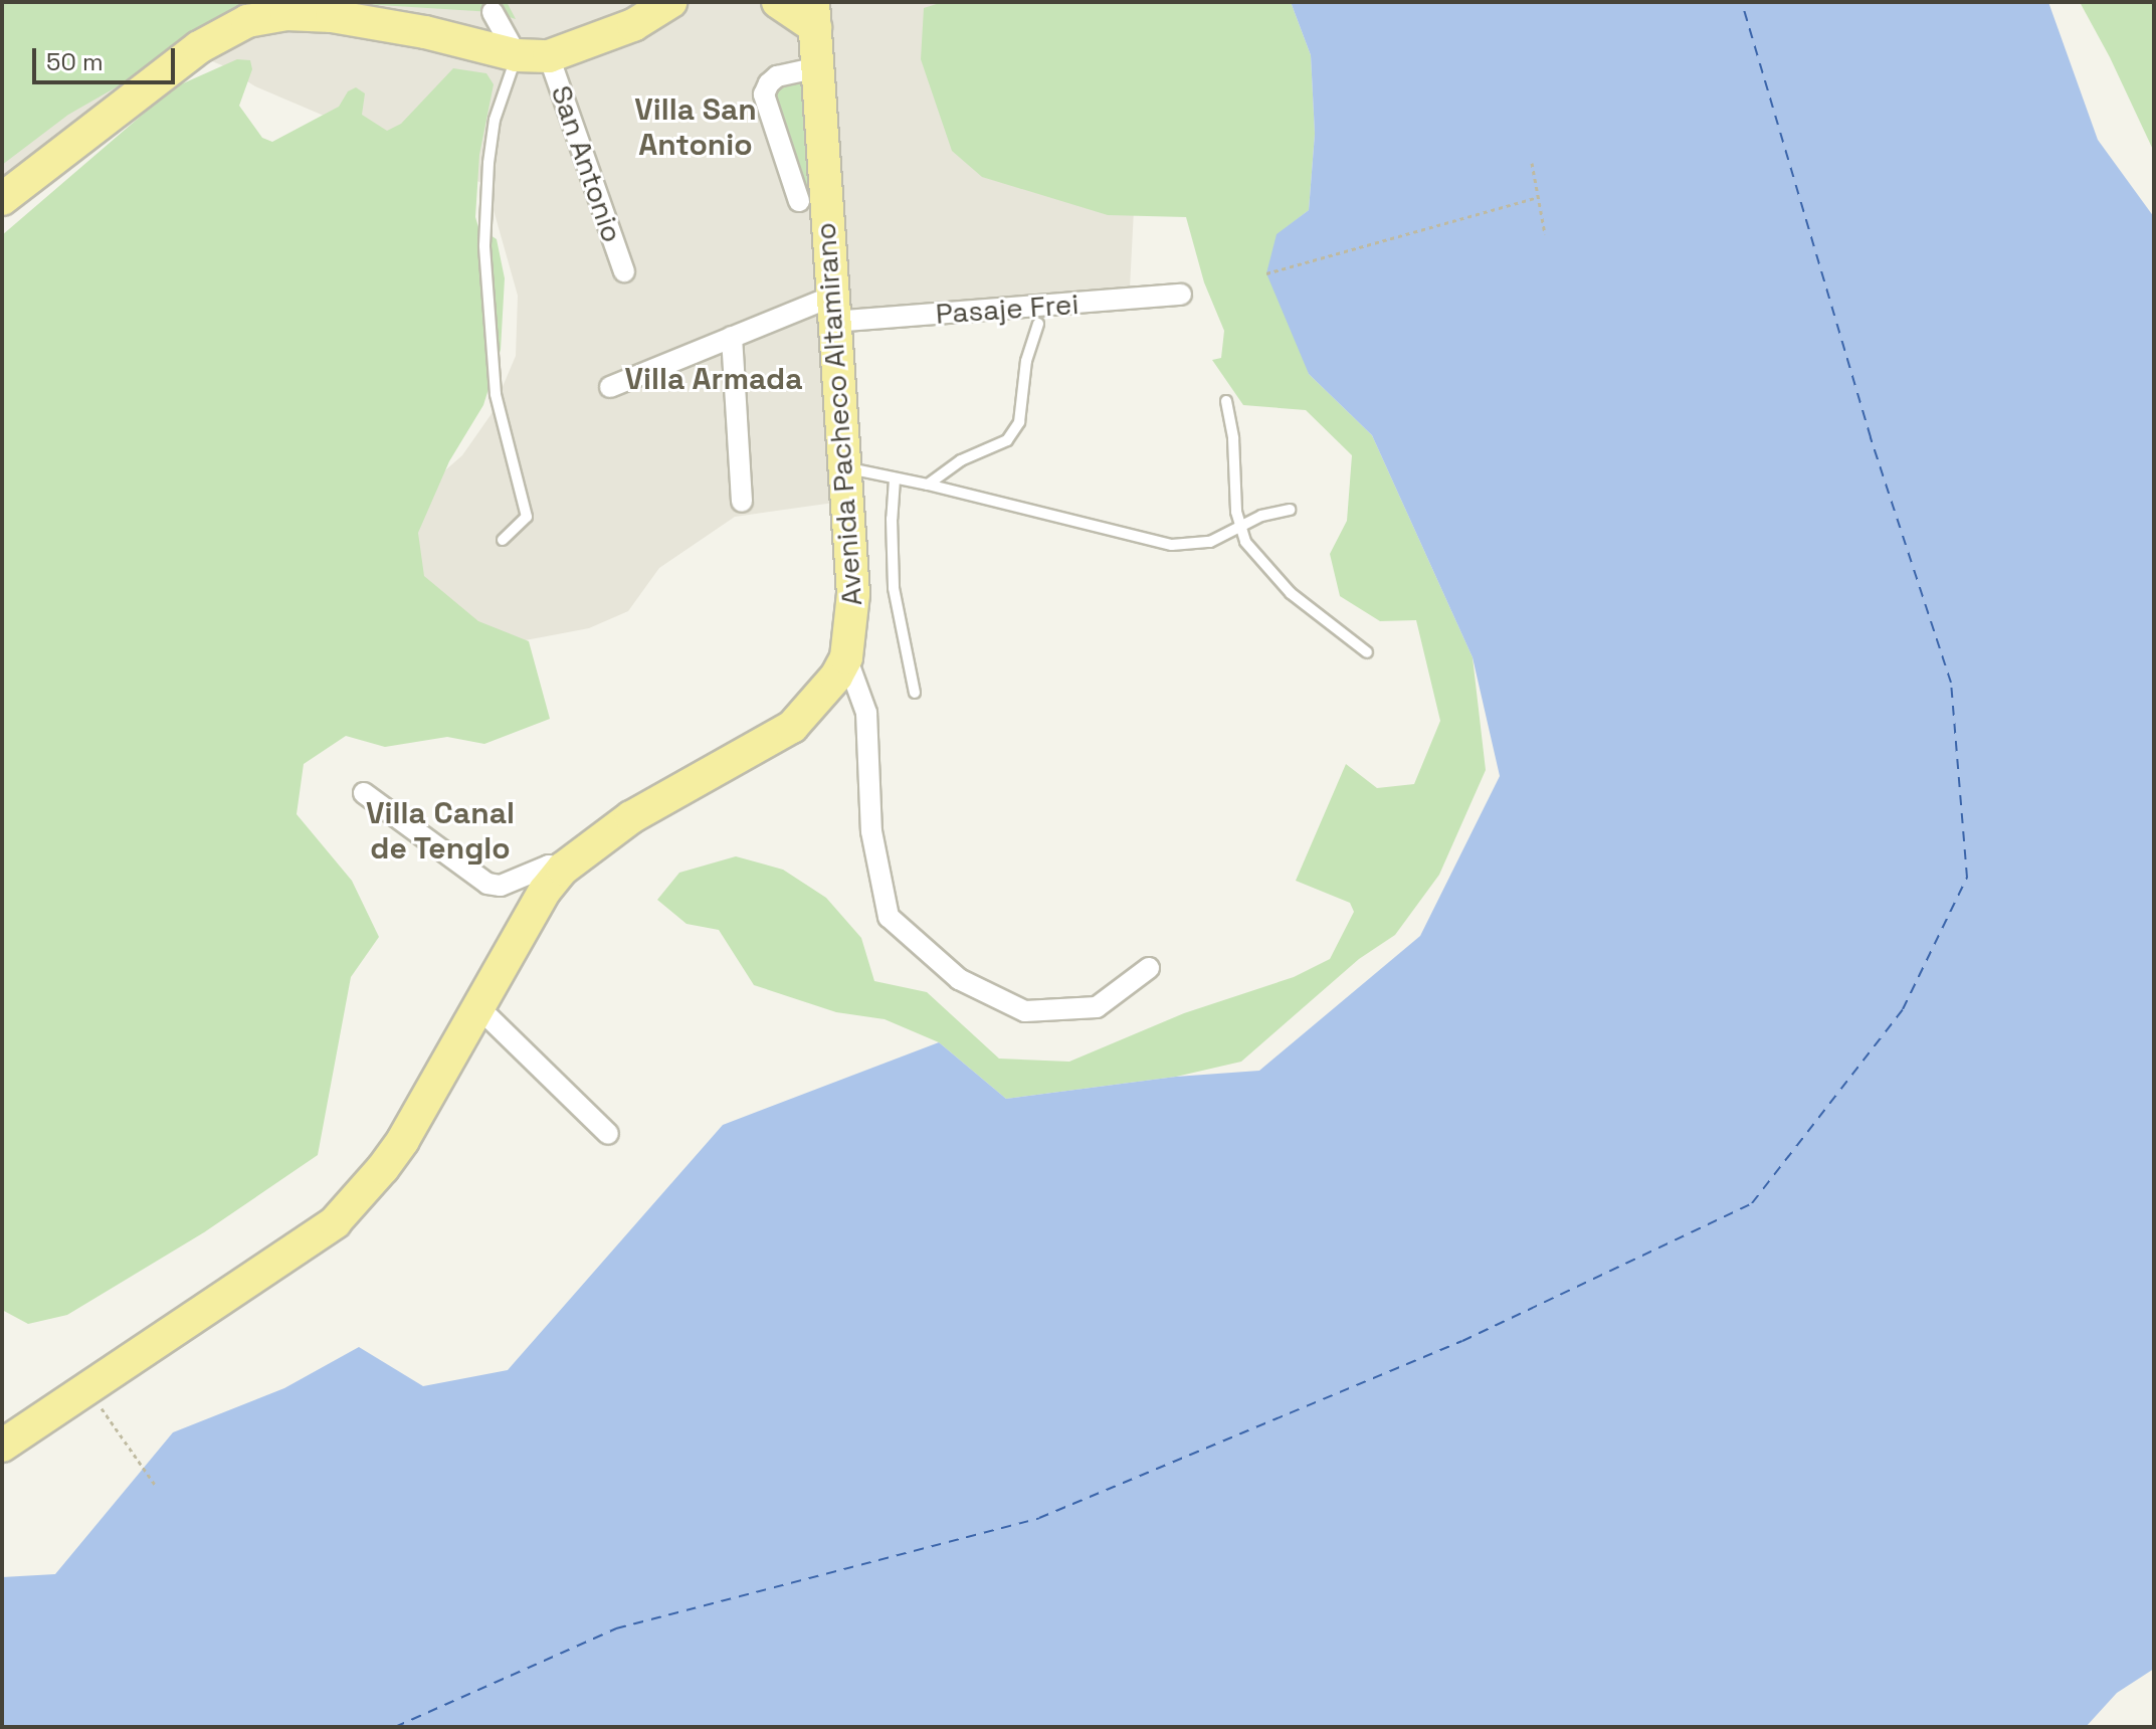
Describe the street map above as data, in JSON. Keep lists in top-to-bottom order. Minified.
{"streets":{"main road":["Avenida Pacheco Altamirano"],"street":["San Antonio","Pasaje Frei"]},"crossings":[["Pasaje Frei","Avenida Pacheco Altamirano"]],"districts":["Villa San Antonio","Villa Armada","Villa Canal de Tenglo"],"scale_bar":"50 m"}
